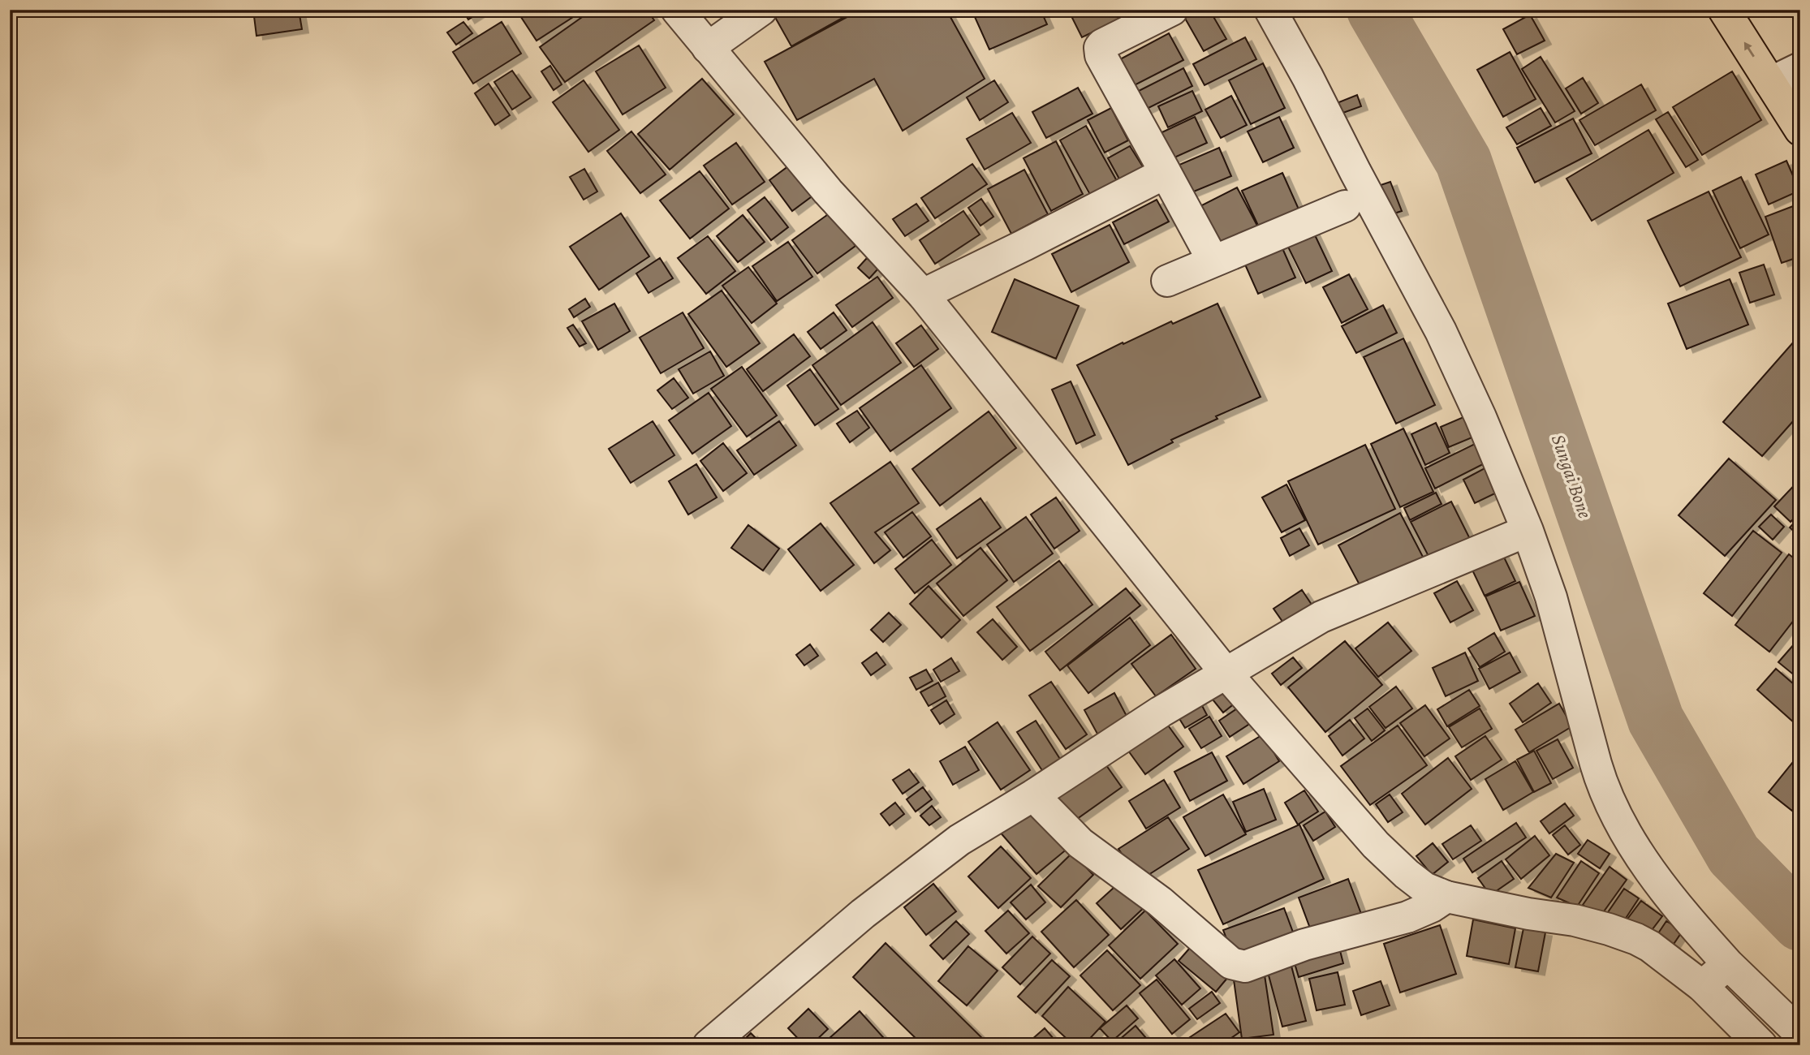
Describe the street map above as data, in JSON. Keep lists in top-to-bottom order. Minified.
{"water":["Sungai Bone"]}
